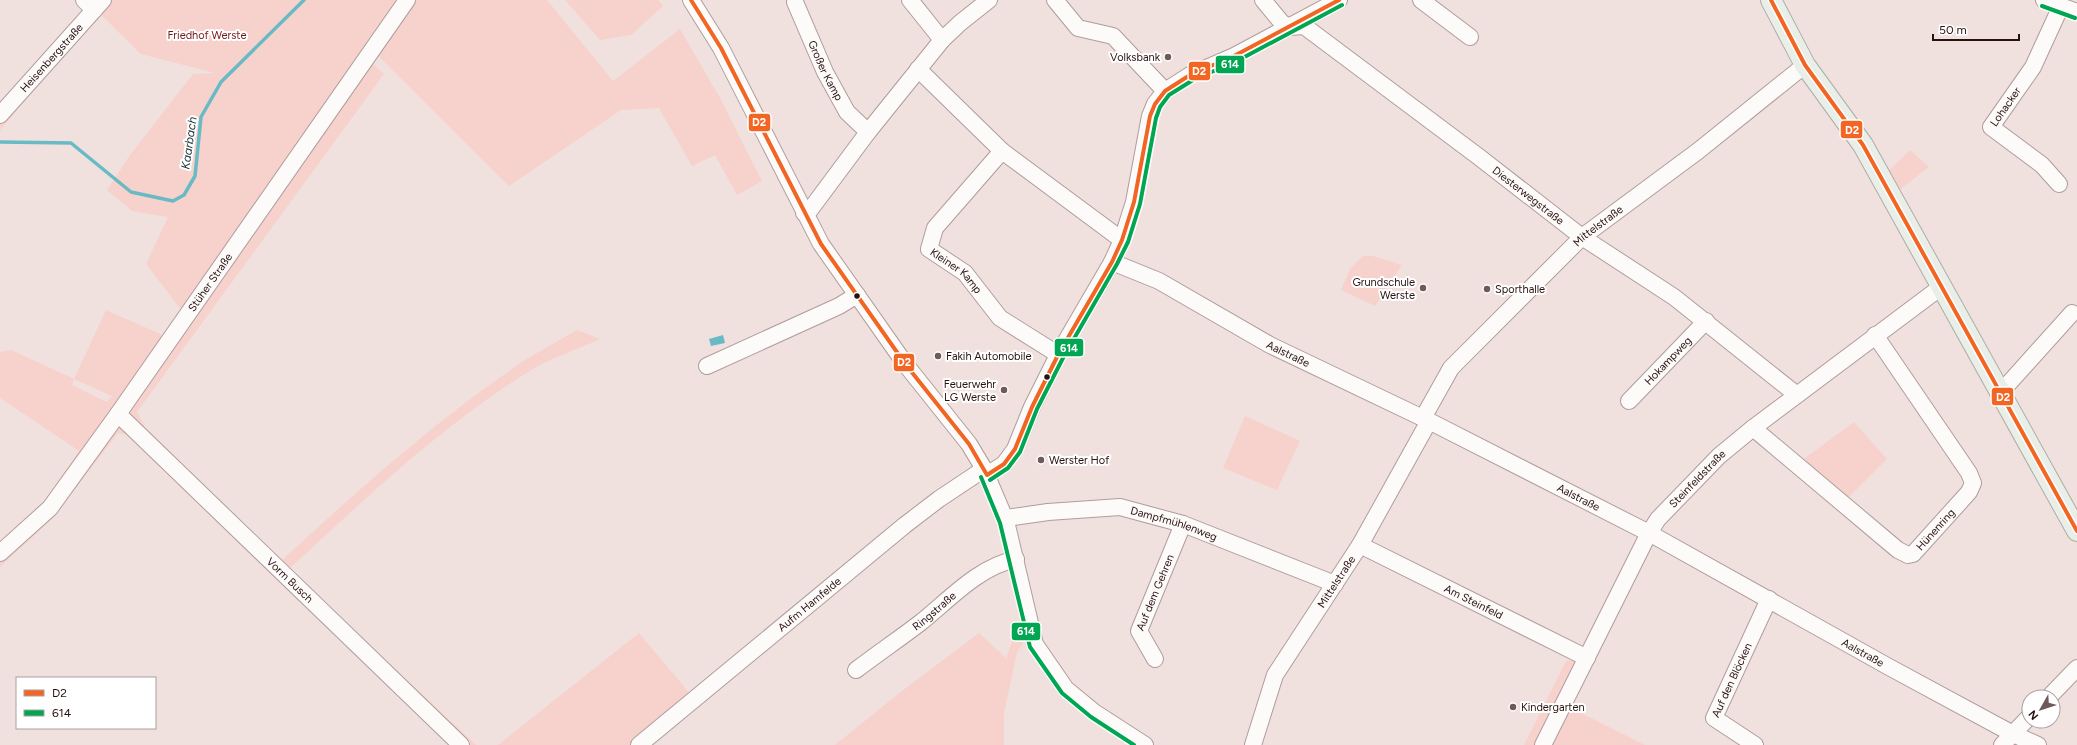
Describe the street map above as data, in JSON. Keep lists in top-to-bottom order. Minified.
{"streets":{"street":["Heisenbergstraße","Großer Kamp","Lohacker","Diesterwegstraße","Mittelstraße","Kleiner Kamp","Stüher Straße","Aalstraße","Hokampweg","Steinfeldstraße","Dampfmühlenweg","Hünenring","Vorm Busch","Auf dem Gehren","Am Steinfeld","Aufm Hamfelde","Ringstraße","Auf den Blöcken"]},"crossings":[["Diesterwegstraße","Mittelstraße"],["Diesterwegstraße","Hokampweg"],["Diesterwegstraße","Steinfeldstraße"],["Mittelstraße","Aalstraße"],["Mittelstraße","Dampfmühlenweg"],["Mittelstraße","Am Steinfeld"],["Stüher Straße","Vorm Busch"],["Aalstraße","Steinfeldstraße"],["Aalstraße","Auf den Blöcken"],["Steinfeldstraße","Hünenring"],["Steinfeldstraße","Am Steinfeld"],["Dampfmühlenweg","Auf dem Gehren"]],"water":["Kaarbach"],"parks":["Friedhof Werste"],"places":["Volksbank","Grundschule Werste","Sporthalle","Fakih Automobile","Feuerwehr LG Werste","Werster Hof","Kindergarten"],"lines":["transit line D2","transit line 614"],"legend":["D2","614"],"scale_bar":"50 m","north":"bottom left"}
